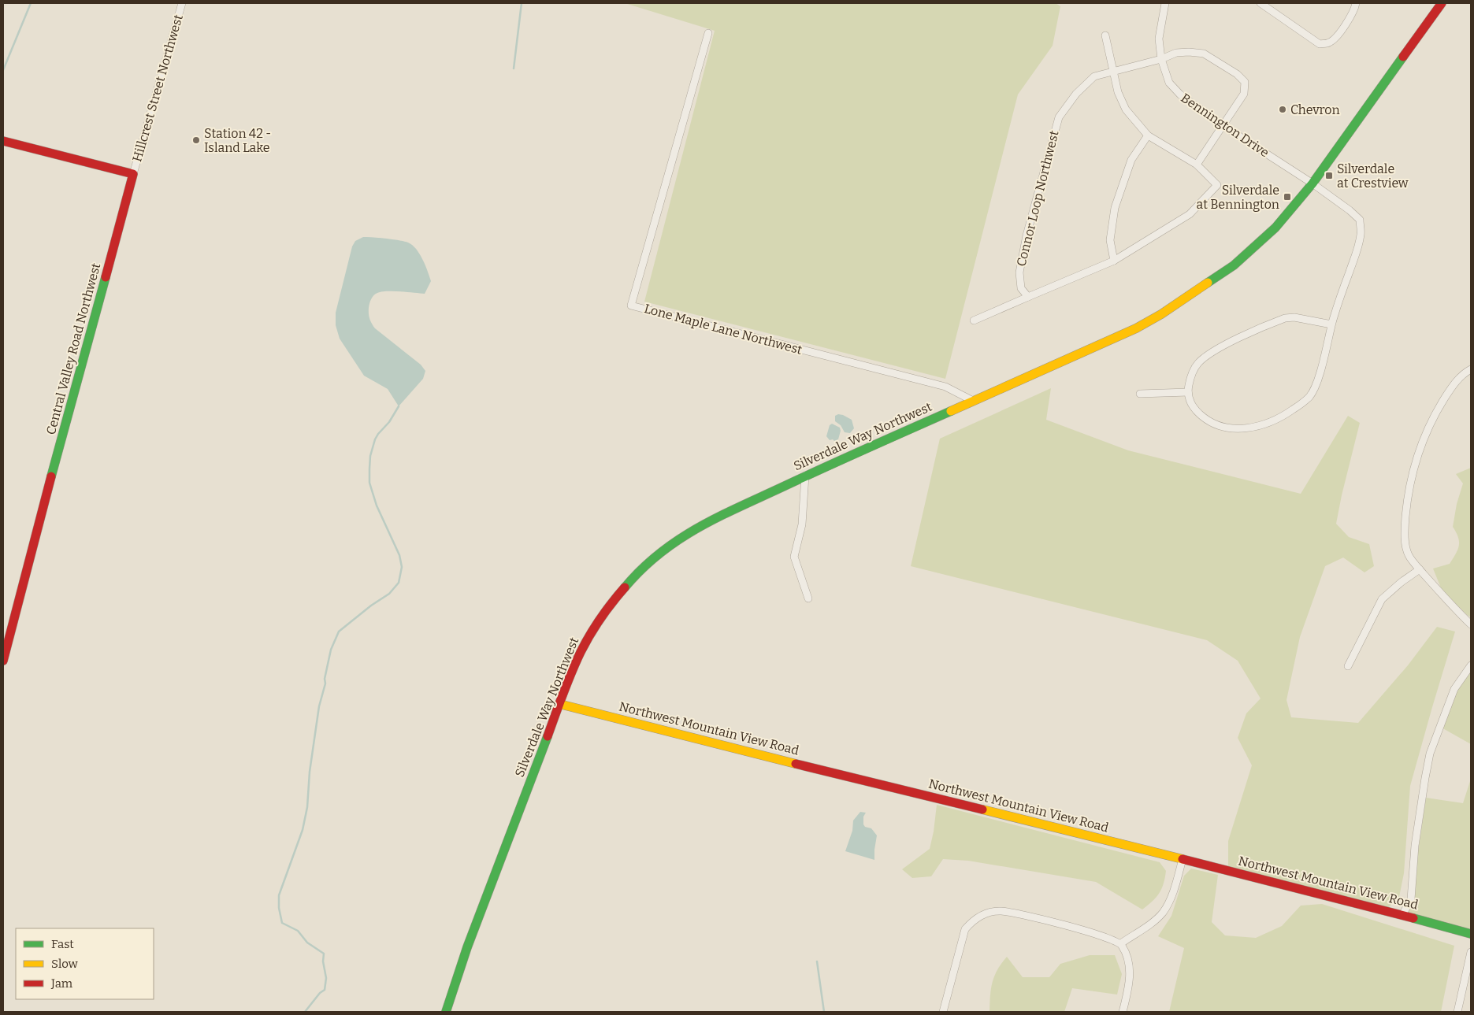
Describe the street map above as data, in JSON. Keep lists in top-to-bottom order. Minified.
{"streets":{"main road":["Central Valley Road Northwest","Silverdale Way Northwest","Northwest Mountain View Road"],"street":["Hillcrest Street Northwest","Bennington Drive","Connor Loop Northwest","Lone Maple Lane Northwest"]},"crossings":[["Hillcrest Street Northwest","Central Valley Road Northwest"],["Bennington Drive","Connor Loop Northwest"],["Bennington Drive","Silverdale Way Northwest"],["Lone Maple Lane Northwest","Silverdale Way Northwest"],["Silverdale Way Northwest","Northwest Mountain View Road"]],"places":{"other":["Chevron","Station 42 - Island Lake"],"transit":["Silverdale at Crestview","Silverdale at Bennington"]},"legend":["Fast","Slow","Jam"]}
